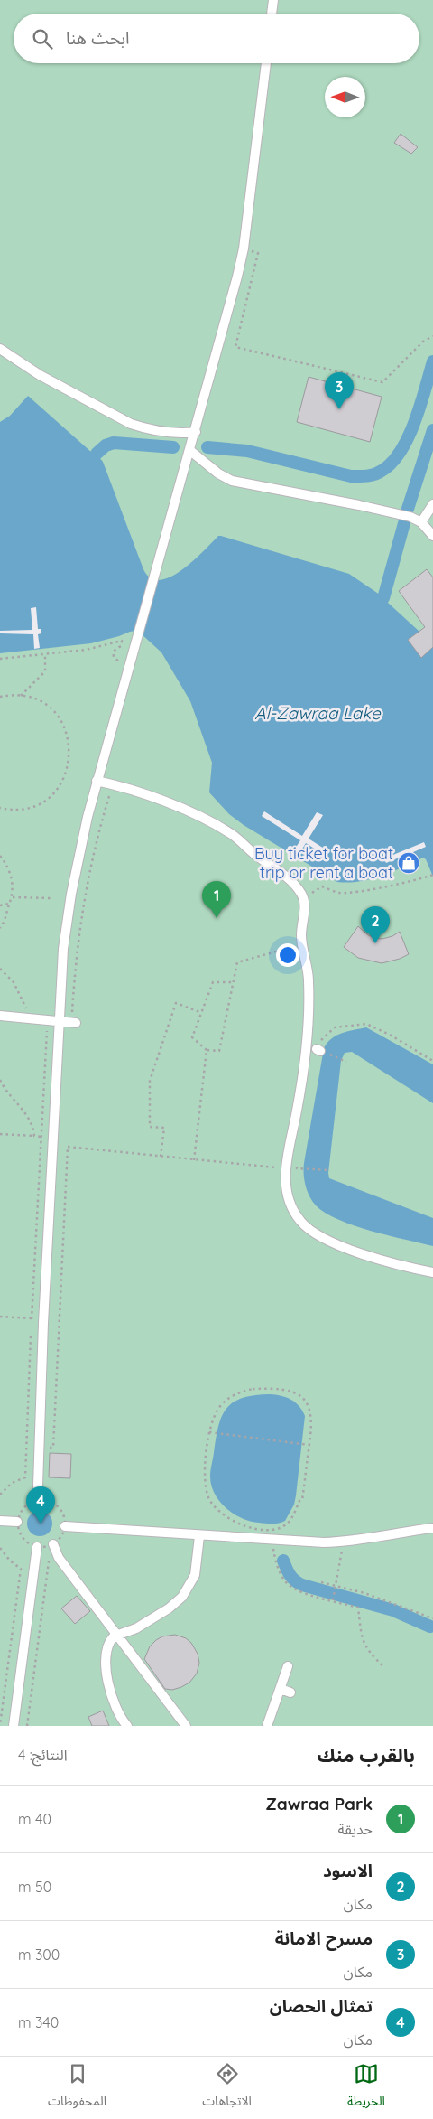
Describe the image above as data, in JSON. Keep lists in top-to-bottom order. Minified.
{"water":["Al-Zawraa Lake"],"places":{"shop":["Buy ticket for boat trip or rent a boat"]},"north":"left","page":{"search":"ابحث هنا","pins":["3","1","2","4"],"heading":["بالقرب منك","النتائج: 4"],"list":[{"mark":"1","name":"Zawraa Park","note":"حديقة","value":"40 m"},{"mark":"2","name":"الاسود","note":"مكان","value":"50 m"},{"mark":"3","name":"مسرح الامانة","note":"مكان","value":"300 m"},{"mark":"4","name":"تمثال الحصان","note":"مكان","value":"340 m"}],"nav":["الخريطة","الاتجاهات","المحفوظات"]}}
